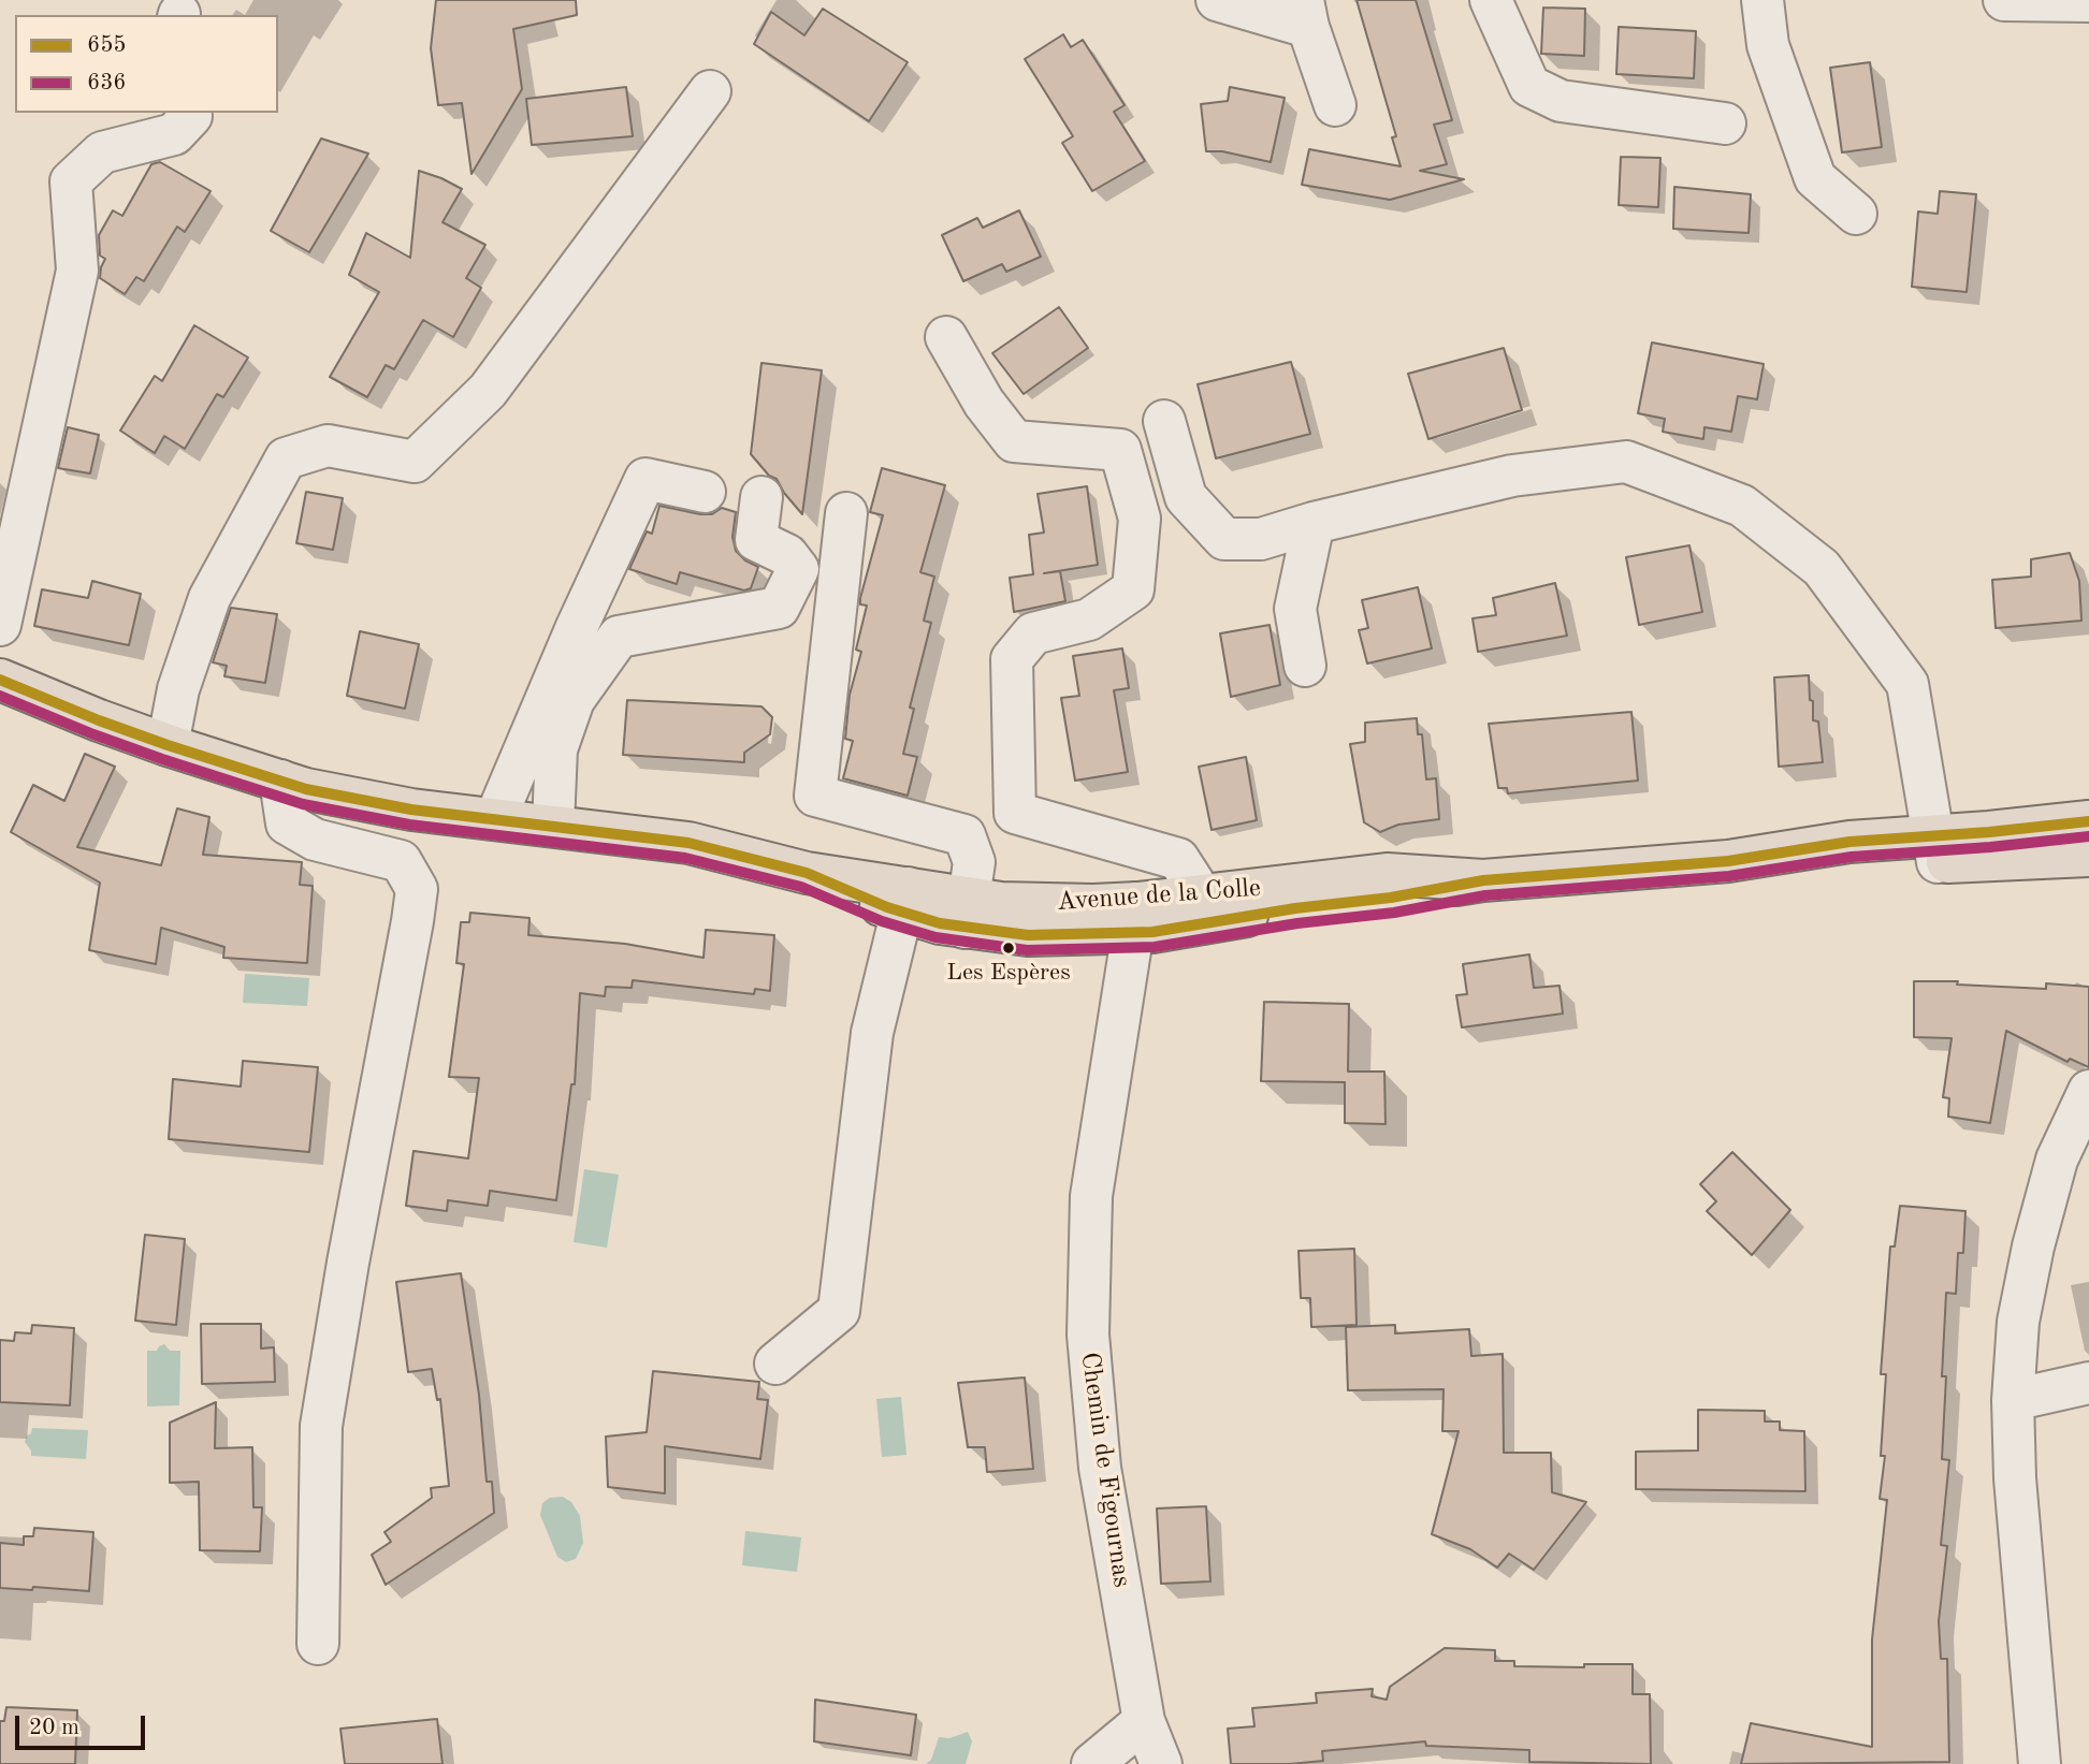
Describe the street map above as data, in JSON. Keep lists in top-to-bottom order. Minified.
{"streets":{"main road":["Avenue de la Colle"],"street":["Chemin de Figournas"]},"crossings":[["Avenue de la Colle","Chemin de Figournas"]],"places":["Les Espères"],"lines":["transit line 655","transit line 636"],"legend":["655","636"],"scale_bar":"20 m"}
